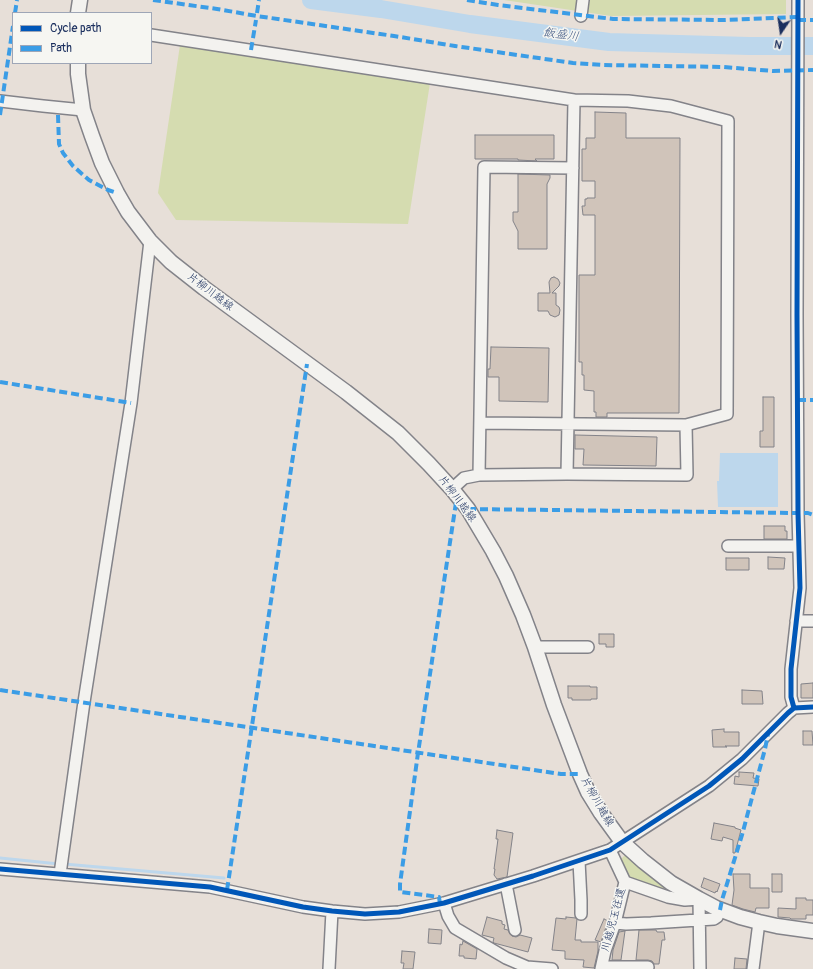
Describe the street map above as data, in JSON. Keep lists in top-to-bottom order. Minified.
{"streets":{"main road":["片柳川越線"],"street":["川越児玉往還"]},"water":["飯盛川"],"legend":["Cycle path","Path"],"north":"bottom"}
